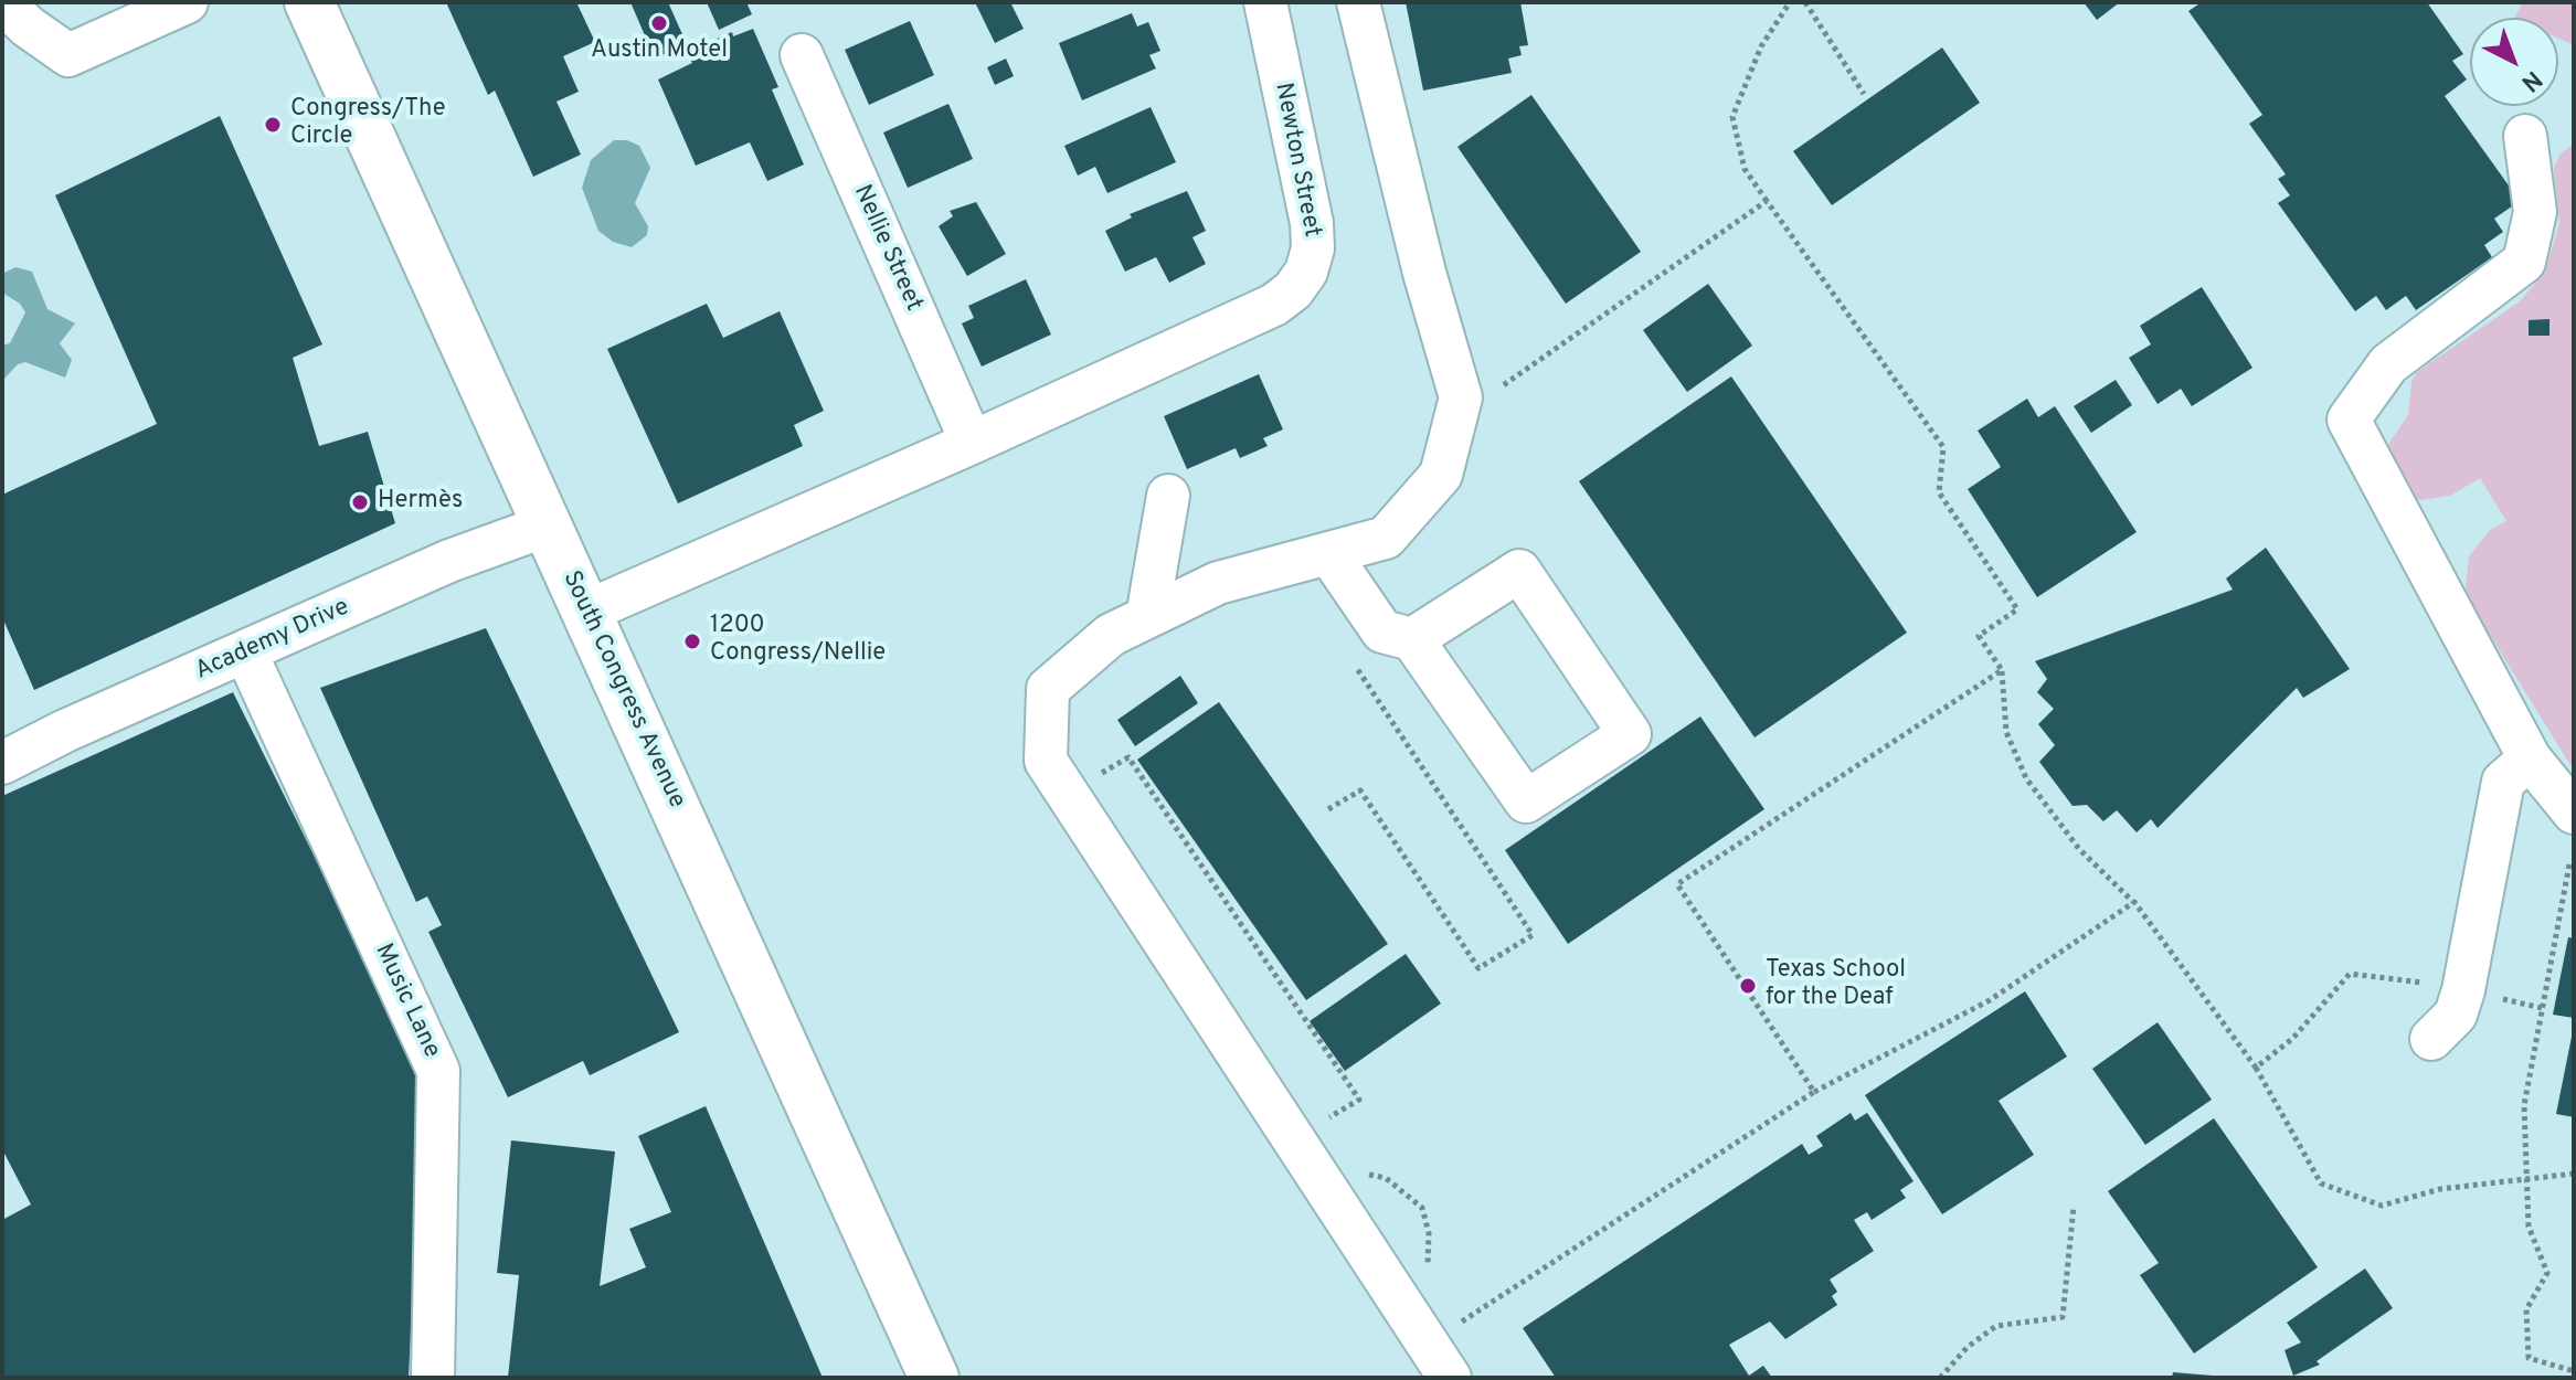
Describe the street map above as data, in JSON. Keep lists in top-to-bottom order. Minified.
{"streets":{"main road":["South Congress Avenue"],"street":["Newton Street","Nellie Street","Academy Drive","Music Lane"]},"crossings":[["Newton Street","Nellie Street"],["Academy Drive","South Congress Avenue"],["Academy Drive","Music Lane"]],"places":["Austin Motel","Congress/The Circle","Hermès","1200 Congress/Nellie","Texas School for the Deaf"],"north":"bottom right"}
